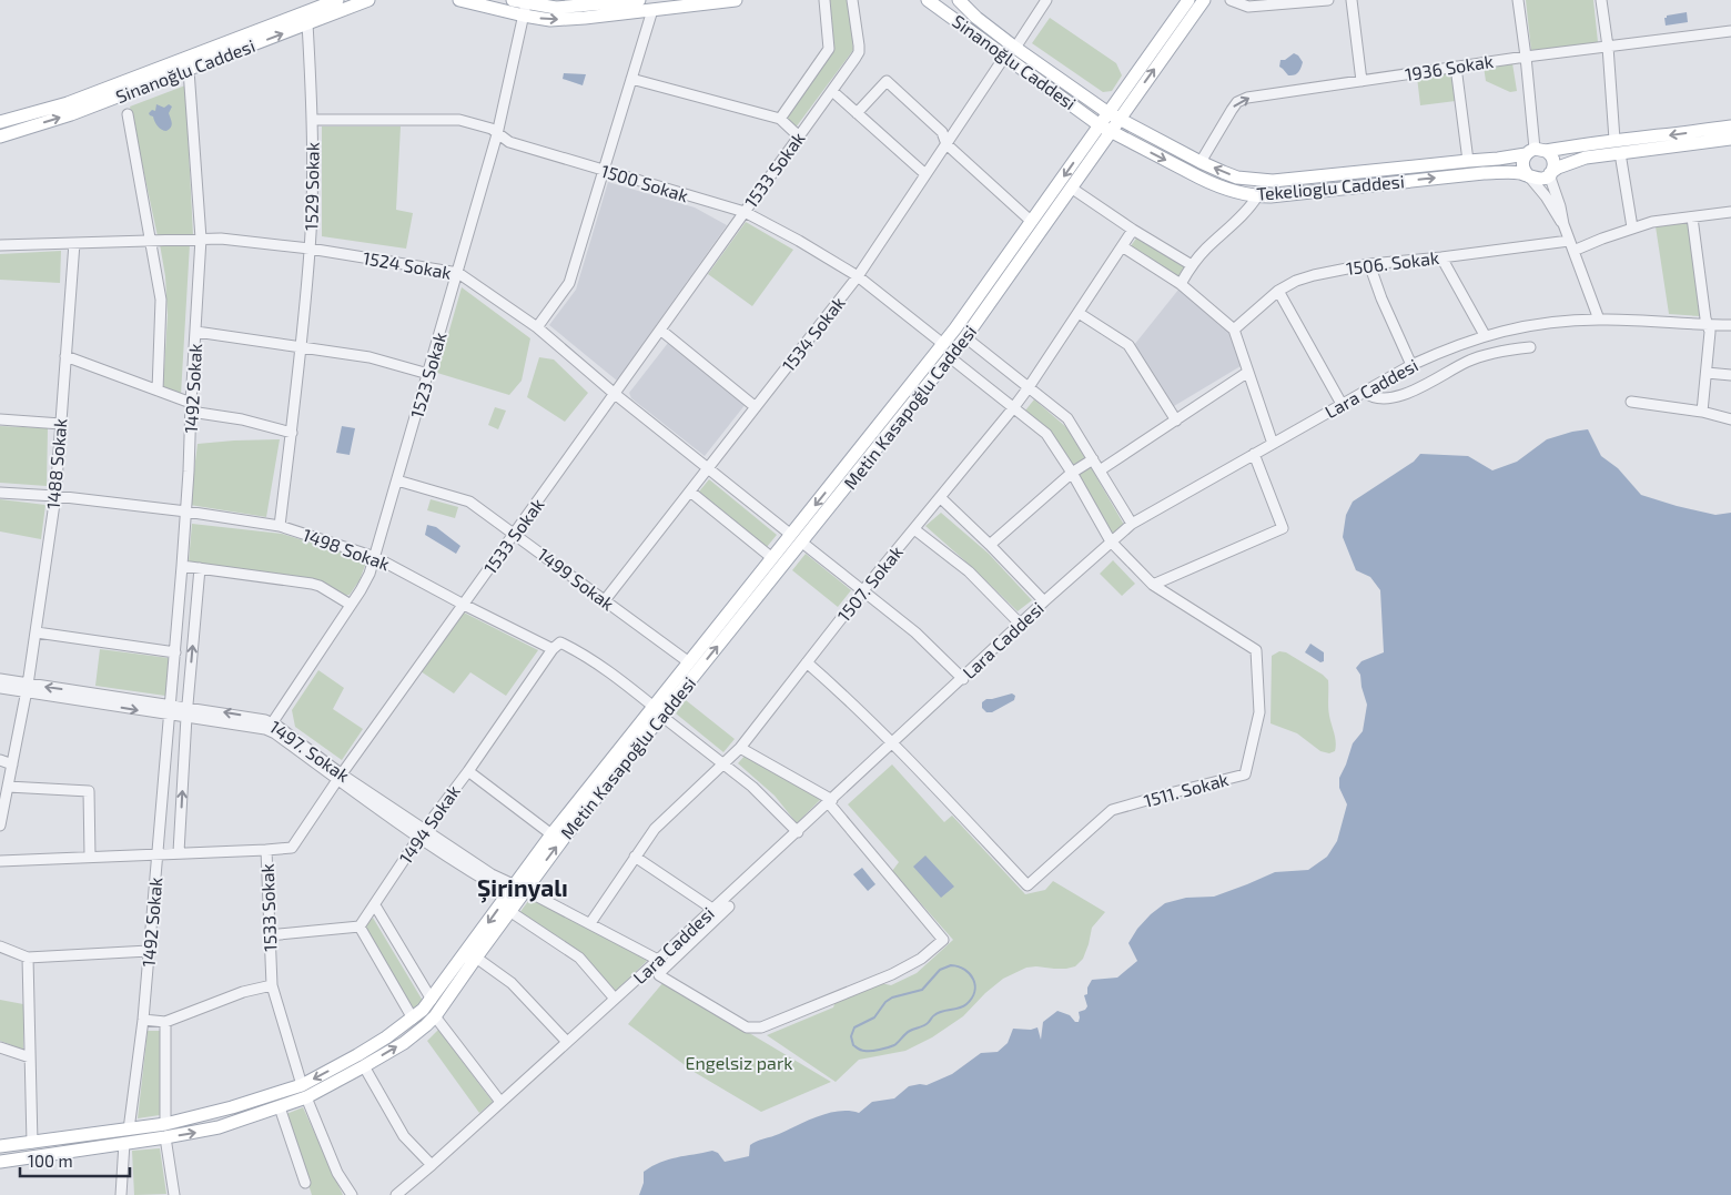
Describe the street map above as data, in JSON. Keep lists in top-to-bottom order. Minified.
{"streets":{"main road":["Si̇nanoğlu Caddesi","Tekelioglu Caddesi","Metin Kasapoğlu Caddesi"],"street":["1936 Sokak","1533 Sokak","1500 Sokak","1529 Sokak","1506. Sokak","1524 Sokak","1534 Sokak","1523 Sokak","1492 Sokak","Lara Caddesi","1488 Sokak","1498 Sokak","1499 Sokak","1507. Sokak","1497. Sokak","1511. Sokak","1494 Sokak"]},"crossings":[["Si̇nanoğlu Caddesi","1529 Sokak"],["Si̇nanoğlu Caddesi","Tekelioglu Caddesi"],["Si̇nanoğlu Caddesi","1534 Sokak"],["Si̇nanoğlu Caddesi","1492 Sokak"],["Si̇nanoğlu Caddesi","Metin Kasapoğlu Caddesi"],["1936 Sokak","Tekelioglu Caddesi"],["1533 Sokak","1500 Sokak"],["1533 Sokak","1524 Sokak"],["1533 Sokak","Metin Kasapoğlu Caddesi"],["1533 Sokak","1498 Sokak"],["1533 Sokak","1499 Sokak"],["1533 Sokak","1497. Sokak"],["1500 Sokak","1529 Sokak"],["1500 Sokak","1534 Sokak"],["1500 Sokak","1523 Sokak"],["1500 Sokak","Metin Kasapoğlu Caddesi"],["1529 Sokak","1524 Sokak"],["1529 Sokak","1498 Sokak"],["Tekelioglu Caddesi","Metin Kasapoğlu Caddesi"],["1524 Sokak","1534 Sokak"],["1524 Sokak","1523 Sokak"],["1524 Sokak","1492 Sokak"],["1524 Sokak","Metin Kasapoğlu Caddesi"],["1524 Sokak","1488 Sokak"],["1534 Sokak","1499 Sokak"],["1523 Sokak","1498 Sokak"],["1523 Sokak","1499 Sokak"],["1523 Sokak","1497. Sokak"],["1492 Sokak","Metin Kasapoğlu Caddesi"],["1492 Sokak","1498 Sokak"],["1492 Sokak","1497. Sokak"],["Lara Caddesi","1497. Sokak"],["Lara Caddesi","1511. Sokak"],["Metin Kasapoğlu Caddesi","1498 Sokak"],["Metin Kasapoğlu Caddesi","1499 Sokak"],["Metin Kasapoğlu Caddesi","1497. Sokak"],["Metin Kasapoğlu Caddesi","1511. Sokak"],["1488 Sokak","1498 Sokak"],["1488 Sokak","1497. Sokak"],["1498 Sokak","1494 Sokak"],["1507. Sokak","1497. Sokak"],["1507. Sokak","1511. Sokak"],["1497. Sokak","1494 Sokak"]],"districts":["Şirinyalı"],"parks":["Engelsiz park"],"scale_bar":"100 m"}
